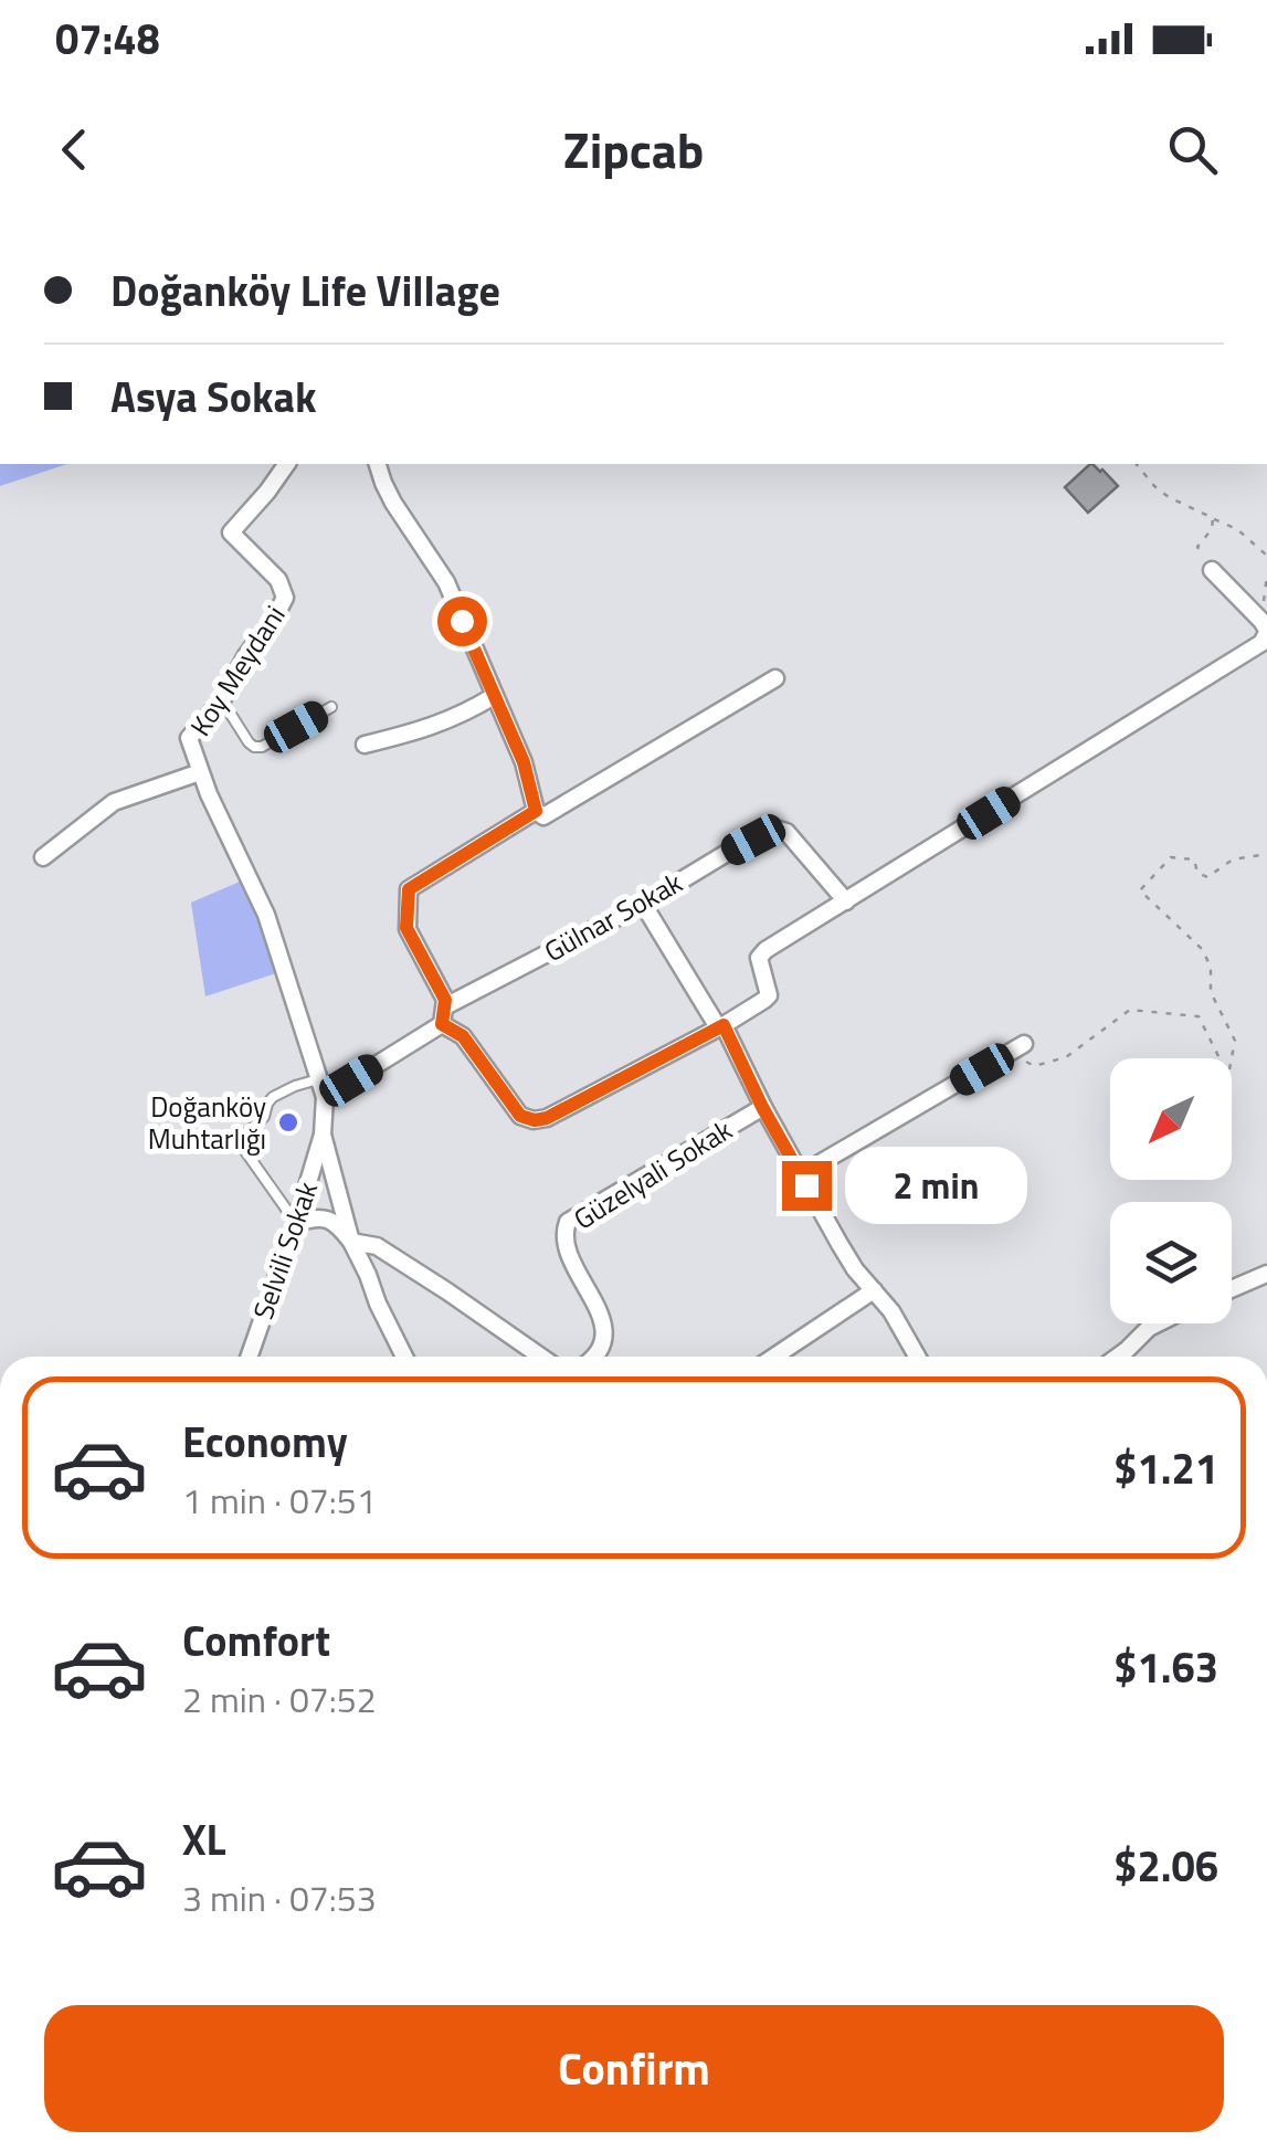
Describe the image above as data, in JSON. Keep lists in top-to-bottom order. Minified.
{"streets":{"street":["Koy Meydani","Gülnar Sokak","Güzelyali Sokak","Selvili Sokak"]},"places":["Doğanköy Muhtarlığı"],"north":"bottom left","page":{"status":"07:48","header":"Zipcab","banner":["Doğanköy Life Village","Asya Sokak"],"bubble":"2 min","list":[{"name":"Economy","note":"1 min · 07:51","value":"$1.21"},{"name":"Comfort","note":"2 min · 07:52","value":"$1.63"},{"name":"XL","note":"3 min · 07:53","value":"$2.06"}],"buttons":"Confirm"}}
